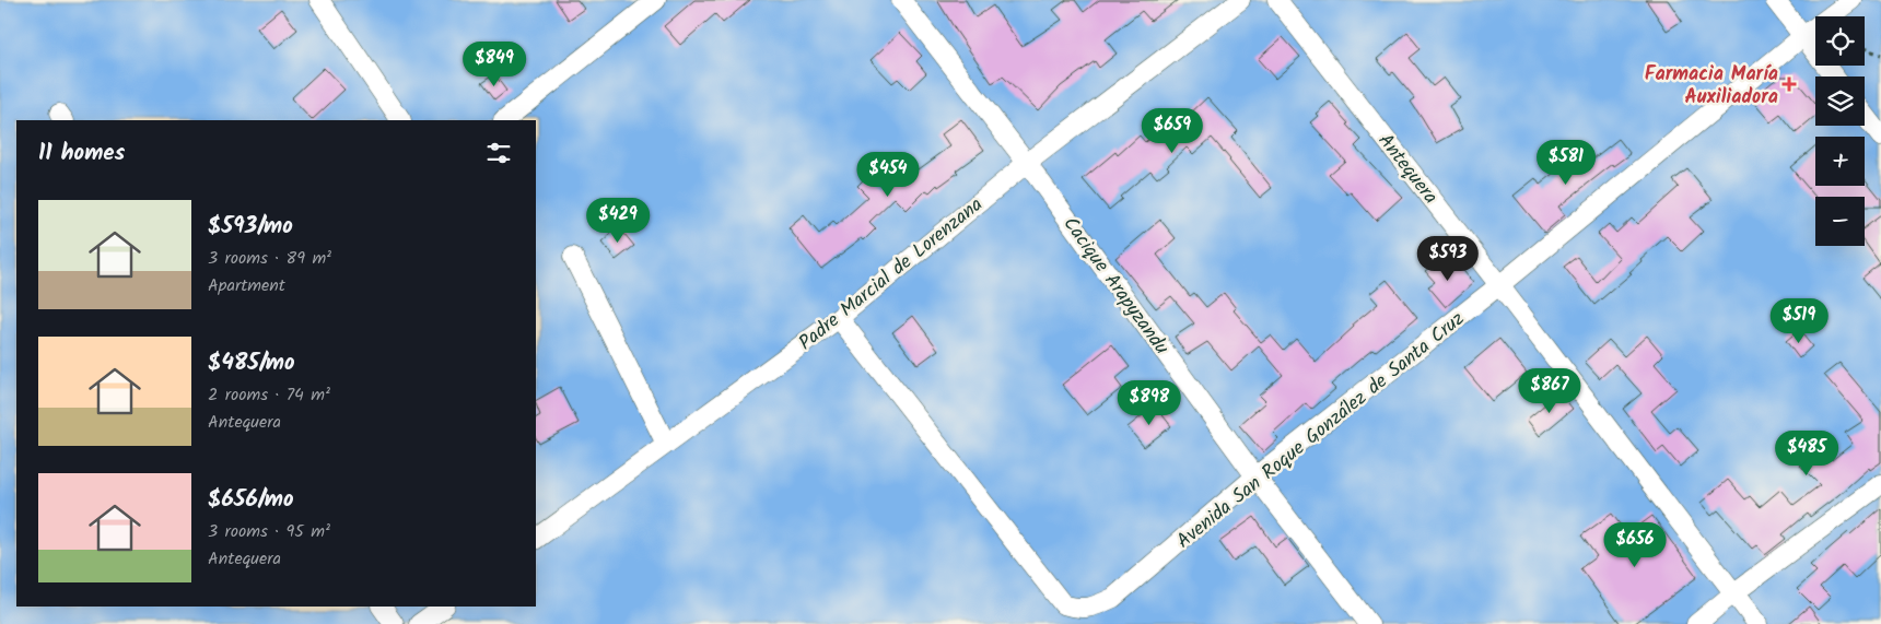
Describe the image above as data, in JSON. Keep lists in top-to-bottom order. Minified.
{"streets":{"street":["Antequera","Padre Marcial de Lorenzana","Cacique Arapyzandu","Avenida San Roque González de Santa Cruz"]},"crossings":[["Antequera","Avenida San Roque González de Santa Cruz"],["Padre Marcial de Lorenzana","Cacique Arapyzandu"],["Padre Marcial de Lorenzana","Avenida San Roque González de Santa Cruz"],["Cacique Arapyzandu","Avenida San Roque González de Santa Cruz"]],"places":{"health":["Farmacia María Auxiliadora"]},"page":{"map_buttons":["+","−"],"price":["$849","$659","$581","$454","$429","$593","$519","$867","$898","$485","$656"],"heading":"11 homes","list":[{"name":"$593/mo","note":"3 rooms · 89 m² · Apartment"},{"name":"$485/mo","note":"2 rooms · 74 m² · Antequera"},{"name":"$656/mo","note":"3 rooms · 95 m² · Antequera"}]}}
